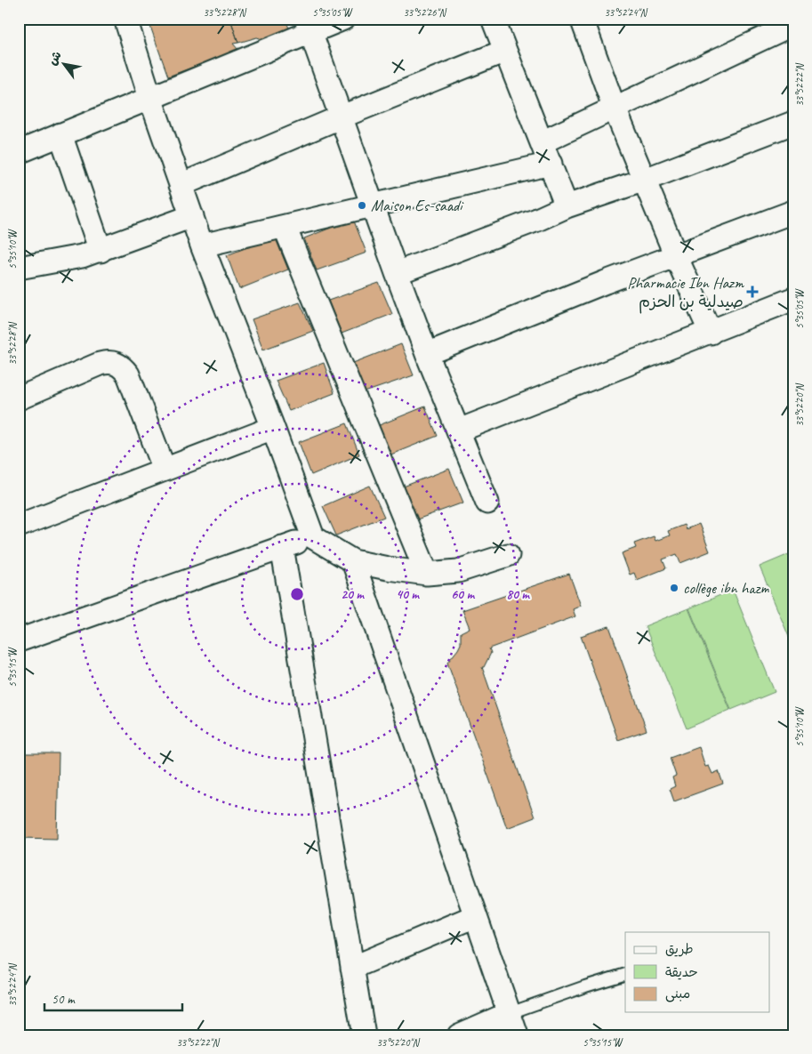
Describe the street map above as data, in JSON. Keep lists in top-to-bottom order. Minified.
{"places":{"other":["Maison Es-saadi","collège ibn hazm"],"health":["Pharmacie Ibn Hazm صيدلية بن الحزم"]},"legend":["طريق","حديقة","مبنى"],"scale_bar":"50 m","north":"top left","coordinates":["33°52'28\"N","5°35'05\"W","33°52'26\"N","33°52'24\"N","33°52'22\"N","5°35'10\"W","33°52'20\"N","5°35'15\"W"],"rings":["20 m","40 m","60 m","80 m"]}
